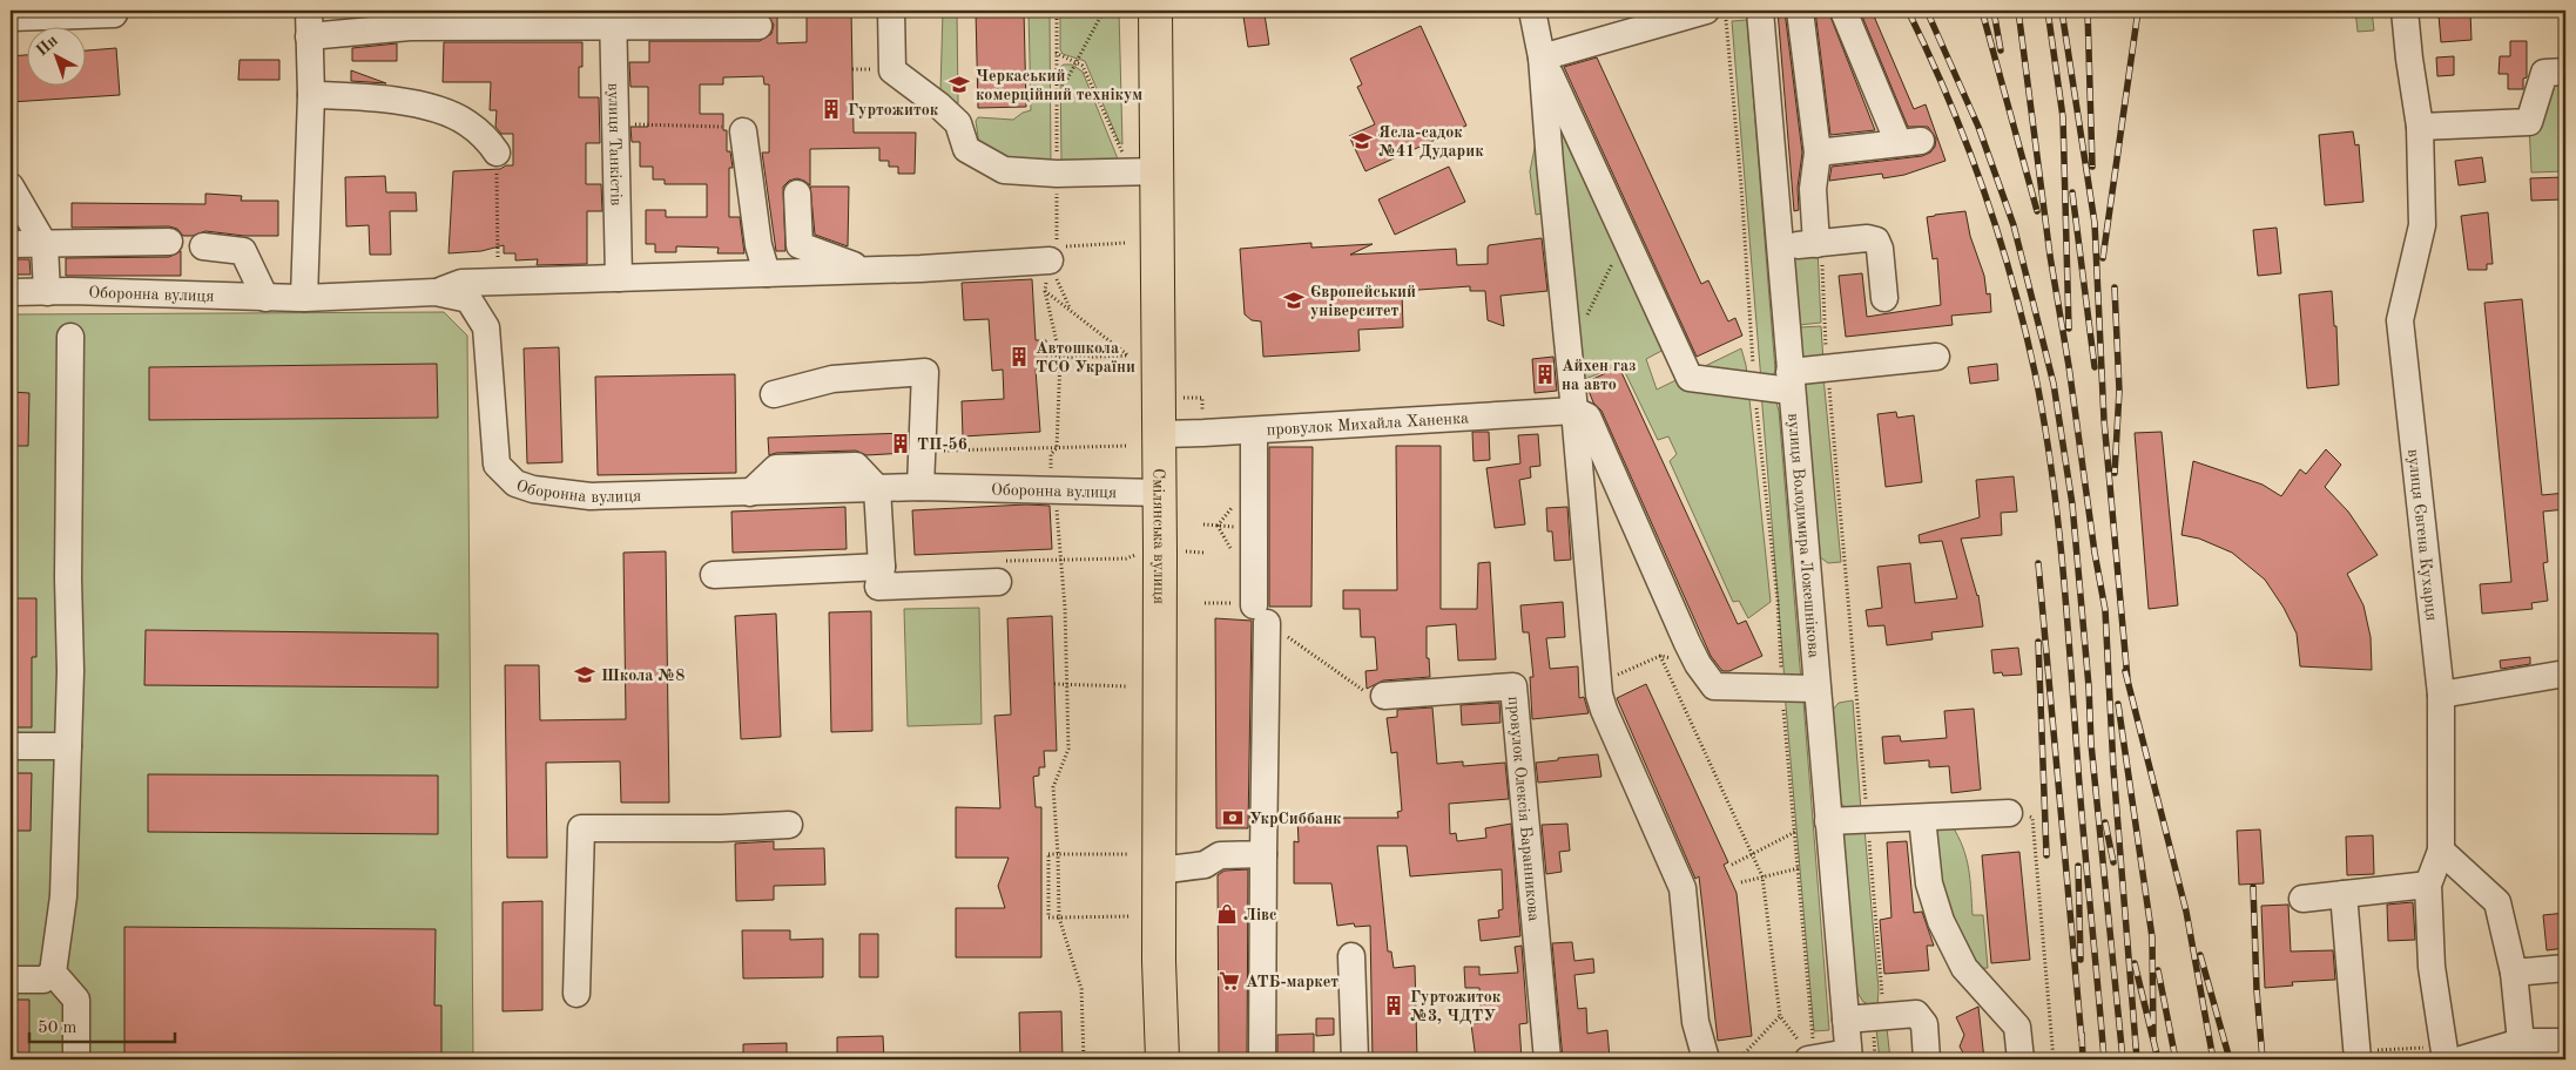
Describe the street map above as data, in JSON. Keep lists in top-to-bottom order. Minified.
{"streets":{"main road":["Смілянська вулиця"],"street":["вулиця Танкістів","Оборонна вулиця","провулок Михайла Ханенка","вулиця Володимира Ложешнікова","вулиця Євгена Кухарця","провулок Олексія Баранникова"]},"crossings":[["Оборонна вулиця","Смілянська вулиця"],["провулок Михайла Ханенка","Смілянська вулиця"]],"places":{"school or university":["Черкаський комерційний технікум","Ясла-садок №41 Дударик","Європейський університет","Школа №8"],"building":["Гуртожиток","Автошкола ТСО України","Айхен газ на авто","ТП-56","Гуртожиток №3, ЧДТУ"],"bank":["УкрСиббанк"],"shop":["Лівс"],"supermarket":["АТБ-маркет"]},"scale_bar":"50 m","north":"top left"}
